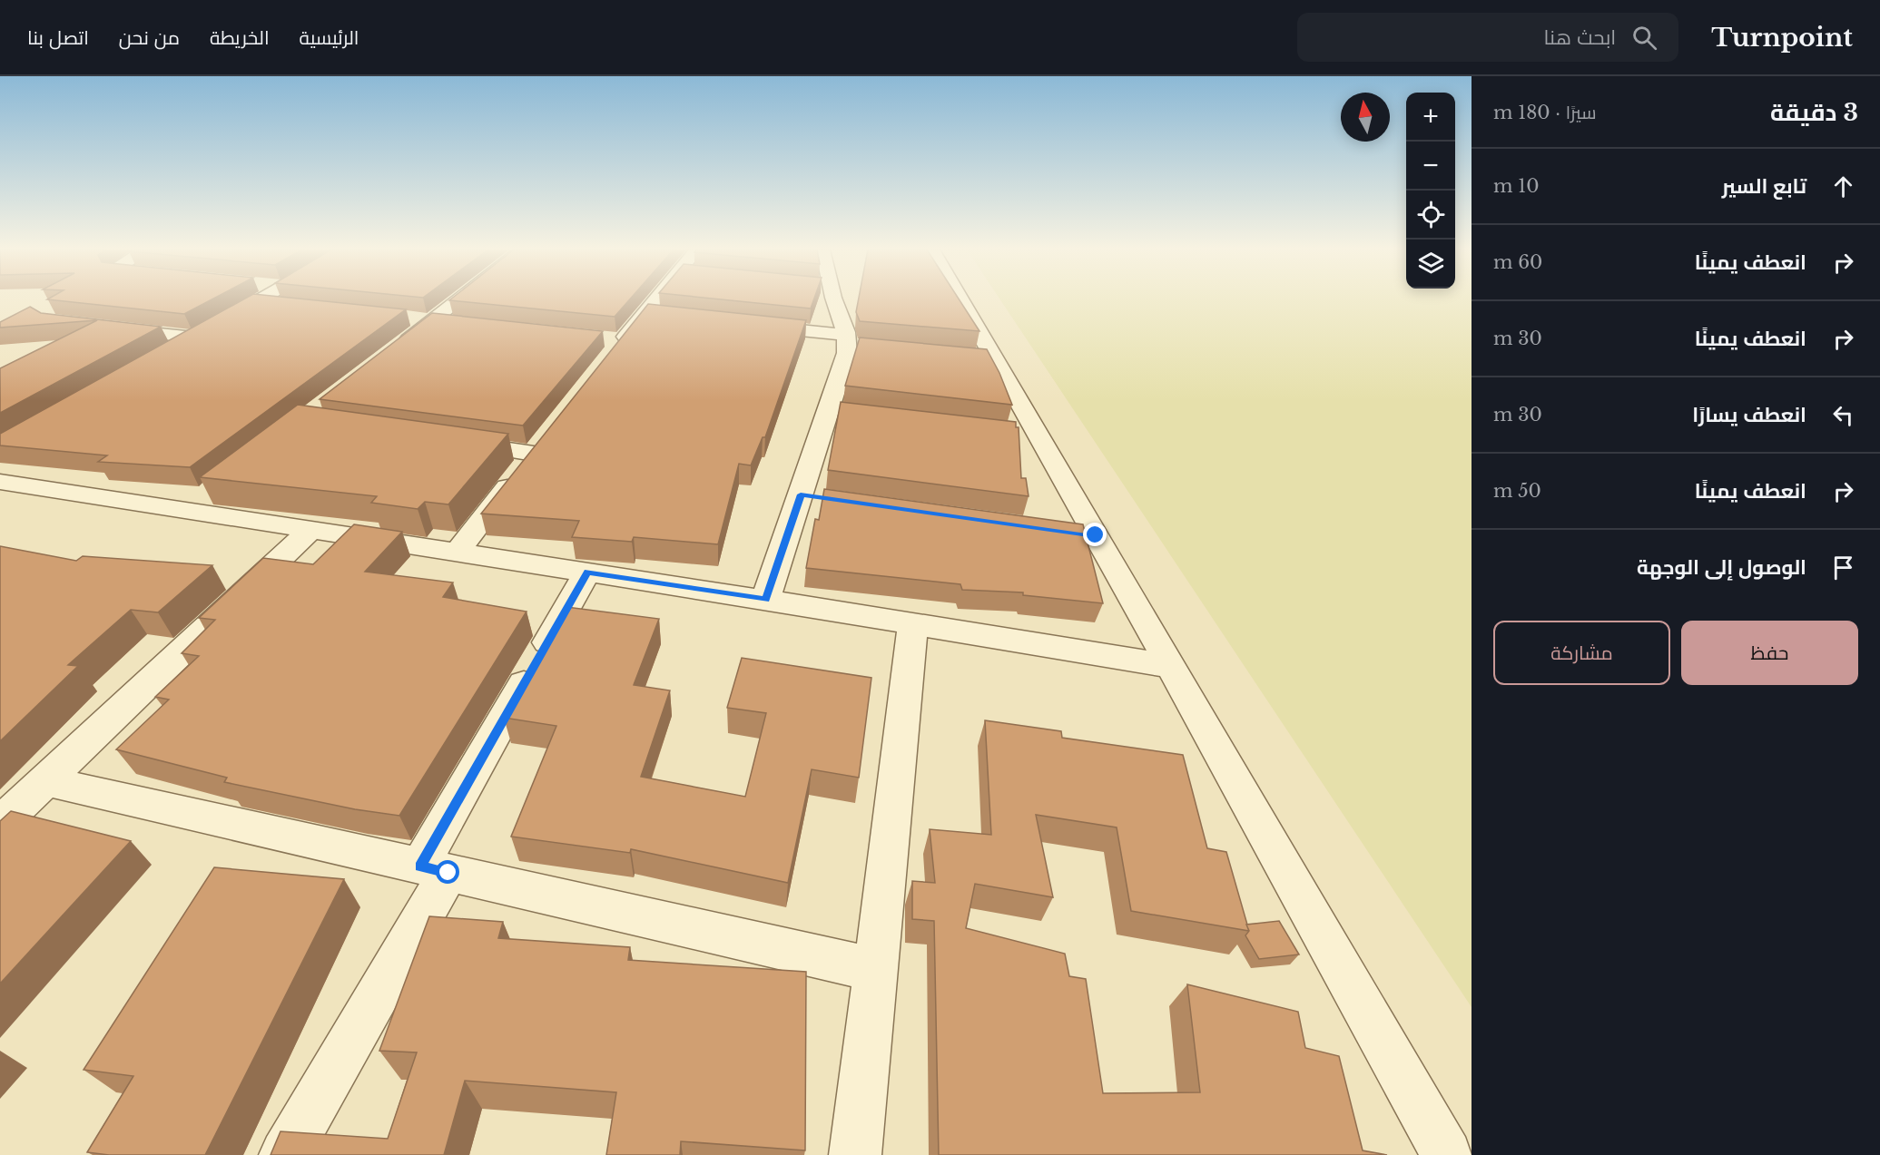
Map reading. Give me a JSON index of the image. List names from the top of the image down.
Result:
{
  "north": "top",
  "page": {
    "header": "Turnpoint",
    "search": "ابحث هنا",
    "nav": [
      "الرئيسية",
      "الخريطة",
      "من نحن",
      "اتصل بنا"
    ],
    "heading": ["3 دقيقة", "سيرًا · 180 m"],
    "map_buttons": ["+", "−"],
    "list": [
      ["تابع السير", "10 m"],
      ["انعطف يمينًا", "60 m"],
      ["انعطف يمينًا", "30 m"],
      ["انعطف يسارًا", "30 m"],
      ["انعطف يمينًا", "50 m"],
      "الوصول إلى الوجهة"
    ],
    "buttons": ["حفظ", "مشاركة"]
  }
}
